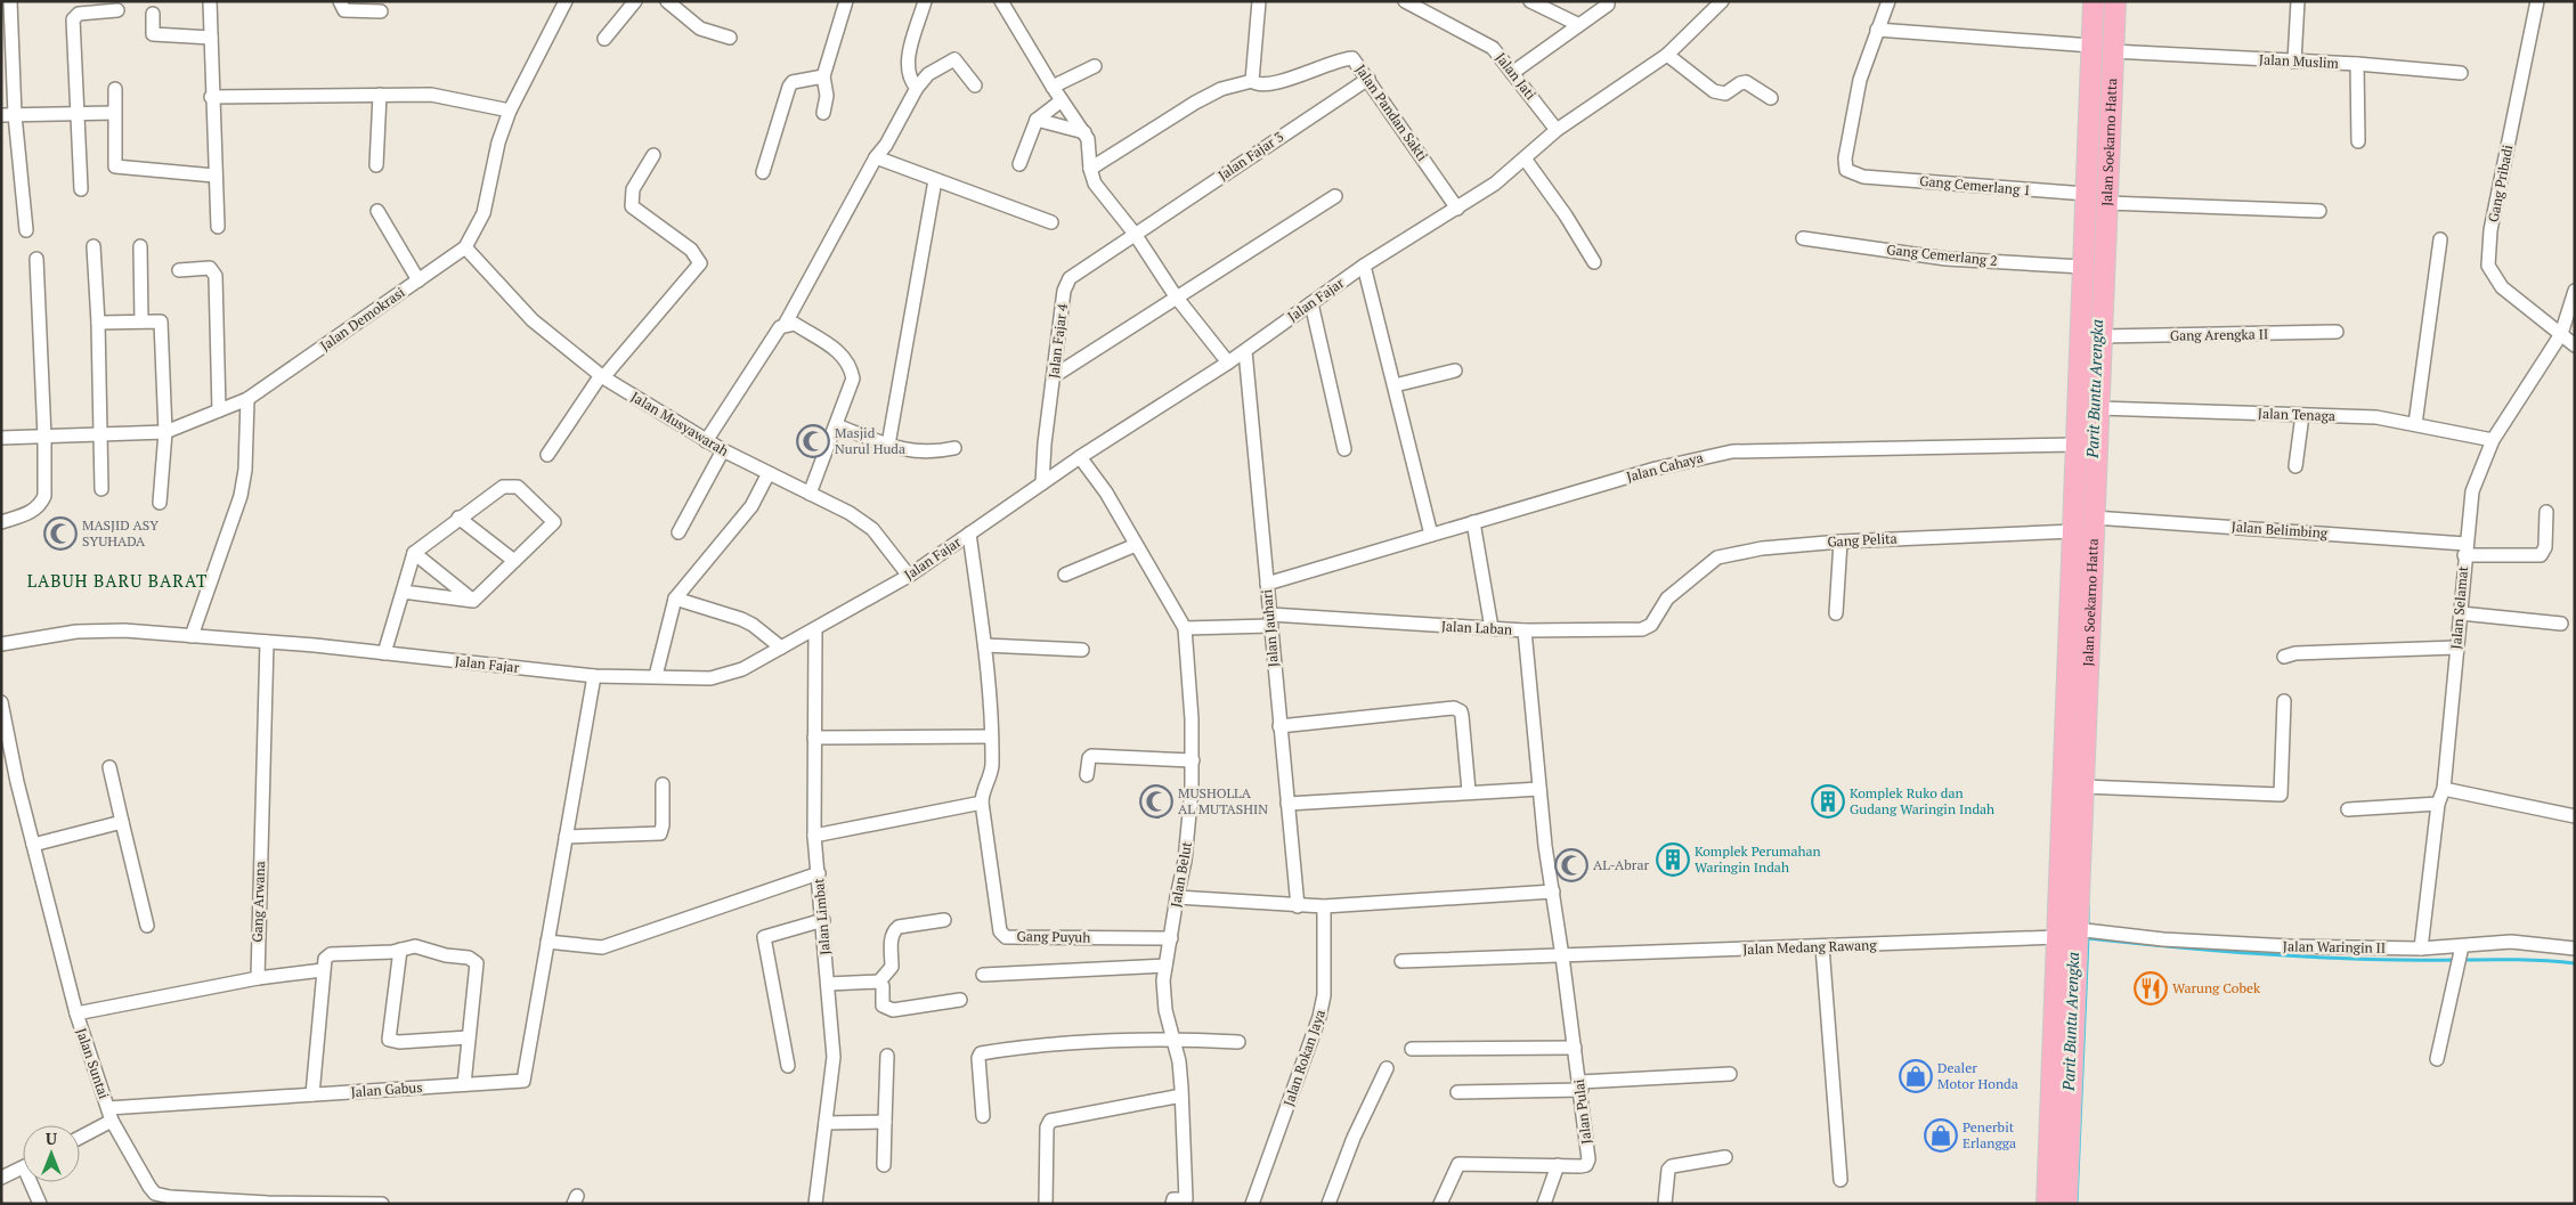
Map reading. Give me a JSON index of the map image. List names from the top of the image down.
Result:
{
  "streets": {
    "main road": ["Jalan Soekarno Hatta"],
    "street": [
      "Jalan Muslim",
      "Jalan Jati",
      "Jalan Pandan Sakti",
      "Jalan Fajar 3",
      "Gang Pribadi",
      "Gang Cemerlang 1",
      "Gang Cemerlang 2",
      "Jalan Fajar",
      "Jalan Demokrasi",
      "Gang Arengka II",
      "Jalan Fajar 4",
      "Jalan Tenaga",
      "Jalan Musyawarah",
      "Jalan Cahaya",
      "Jalan Belimbing",
      "Gang Pelita",
      "Jalan Selamat",
      "Jalan Jauhari",
      "Jalan Laban",
      "Jalan Belut",
      "Gang Arwana",
      "Jalan Limbat",
      "Gang Puyuh",
      "Jalan Medang Rawang",
      "Jalan Waringin II",
      "Jalan Rokan Jaya",
      "Jalan Suntai",
      "Jalan Gabus",
      "Jalan Pulai"
    ]
  },
  "crossings": [
    ["Jalan Muslim", "Jalan Soekarno Hatta"],
    ["Jalan Jati", "Jalan Fajar"],
    ["Jalan Pandan Sakti", "Jalan Fajar 3"],
    ["Jalan Pandan Sakti", "Jalan Fajar"],
    ["Jalan Soekarno Hatta", "Gang Cemerlang 1"],
    ["Jalan Soekarno Hatta", "Gang Cemerlang 2"],
    ["Jalan Soekarno Hatta", "Gang Arengka II"],
    ["Jalan Soekarno Hatta", "Jalan Tenaga"],
    ["Jalan Soekarno Hatta", "Jalan Cahaya"],
    ["Jalan Soekarno Hatta", "Jalan Belimbing"],
    ["Jalan Soekarno Hatta", "Gang Pelita"],
    ["Jalan Soekarno Hatta", "Jalan Medang Rawang"],
    ["Jalan Soekarno Hatta", "Jalan Waringin II"],
    ["Jalan Fajar 3", "Jalan Fajar 4"],
    ["Gang Pribadi", "Jalan Selamat"],
    ["Jalan Fajar", "Jalan Fajar 4"],
    ["Jalan Fajar", "Jalan Musyawarah"],
    ["Jalan Fajar", "Jalan Jauhari"],
    ["Jalan Fajar", "Jalan Belut"],
    ["Jalan Fajar", "Gang Arwana"],
    ["Jalan Fajar", "Jalan Limbat"],
    ["Jalan Fajar", "Jalan Gabus"],
    ["Jalan Demokrasi", "Jalan Musyawarah"],
    ["Jalan Tenaga", "Jalan Selamat"],
    ["Jalan Cahaya", "Jalan Jauhari"],
    ["Jalan Belimbing", "Jalan Selamat"],
    ["Gang Pelita", "Jalan Laban"],
    ["Jalan Selamat", "Jalan Waringin II"],
    ["Jalan Jauhari", "Jalan Laban"],
    ["Jalan Laban", "Jalan Belut"],
    ["Jalan Laban", "Jalan Pulai"],
    ["Jalan Belut", "Gang Puyuh"],
    ["Jalan Medang Rawang", "Jalan Waringin II"],
    ["Jalan Medang Rawang", "Jalan Pulai"],
    ["Jalan Suntai", "Jalan Gabus"]
  ],
  "districts": ["LABUH BARU BARAT"],
  "water": ["Parit Buntu Arengka"],
  "places": {
    "mosque": [
      "Masjid Nurul Huda",
      "MASJID ASY SYUHADA",
      "MUSHOLLA AL MUTASHIN",
      "AL-Abrar"
    ],
    "building": ["Komplek Ruko dan Gudang Waringin Indah", "Komplek Perumahan Waringin Indah"],
    "restaurant": ["Warung Cobek"],
    "shop": ["Dealer Motor Honda", "Penerbit Erlangga"]
  },
  "north": "top"
}
